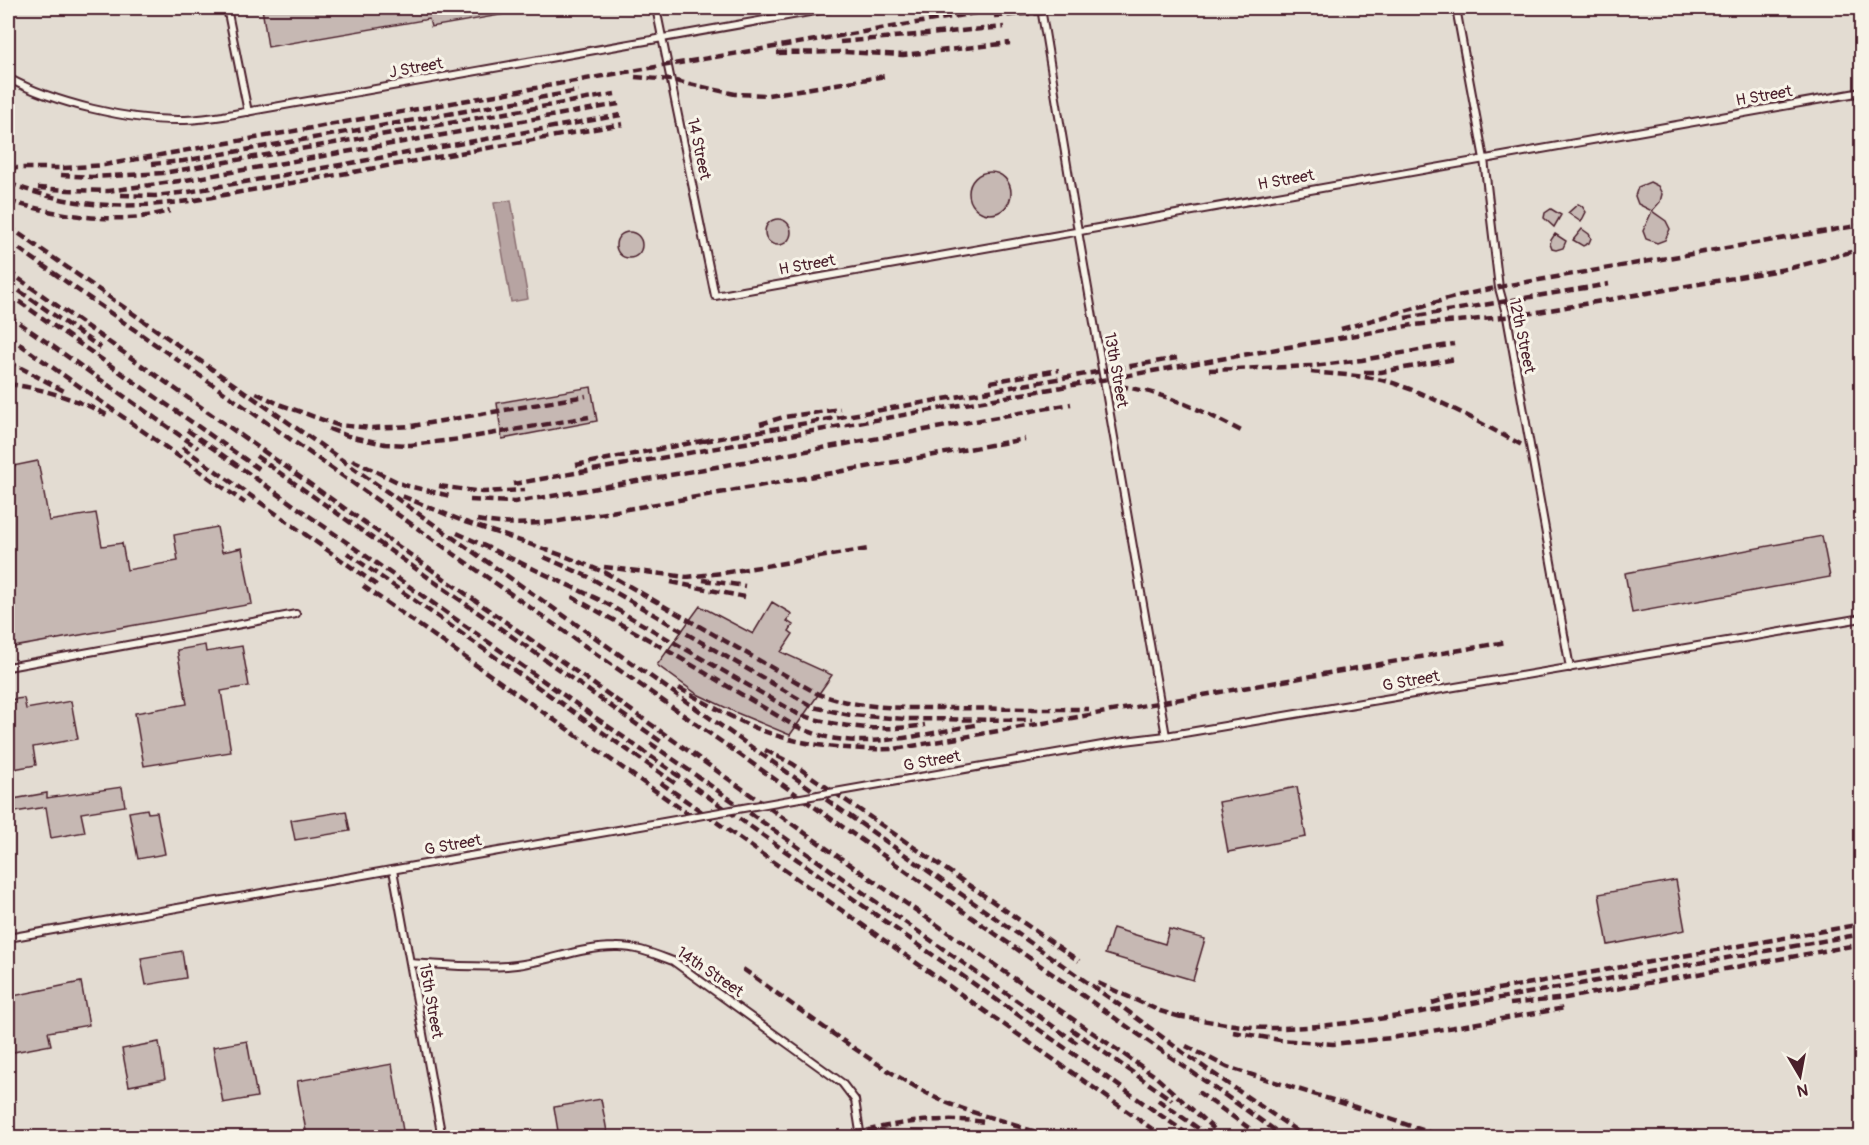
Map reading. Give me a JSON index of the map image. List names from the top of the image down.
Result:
{
  "streets": {
    "lane": [
      "J Street",
      "H Street",
      "14 Street",
      "12th Street",
      "13th Street",
      "G Street",
      "14th Street",
      "15th Street"
    ]
  },
  "crossings": [
    ["J Street", "14 Street"],
    ["H Street", "14 Street"],
    ["H Street", "12th Street"],
    ["H Street", "13th Street"],
    ["12th Street", "G Street"],
    ["13th Street", "G Street"],
    ["G Street", "15th Street"],
    ["14th Street", "15th Street"]
  ],
  "north": "bottom"
}
